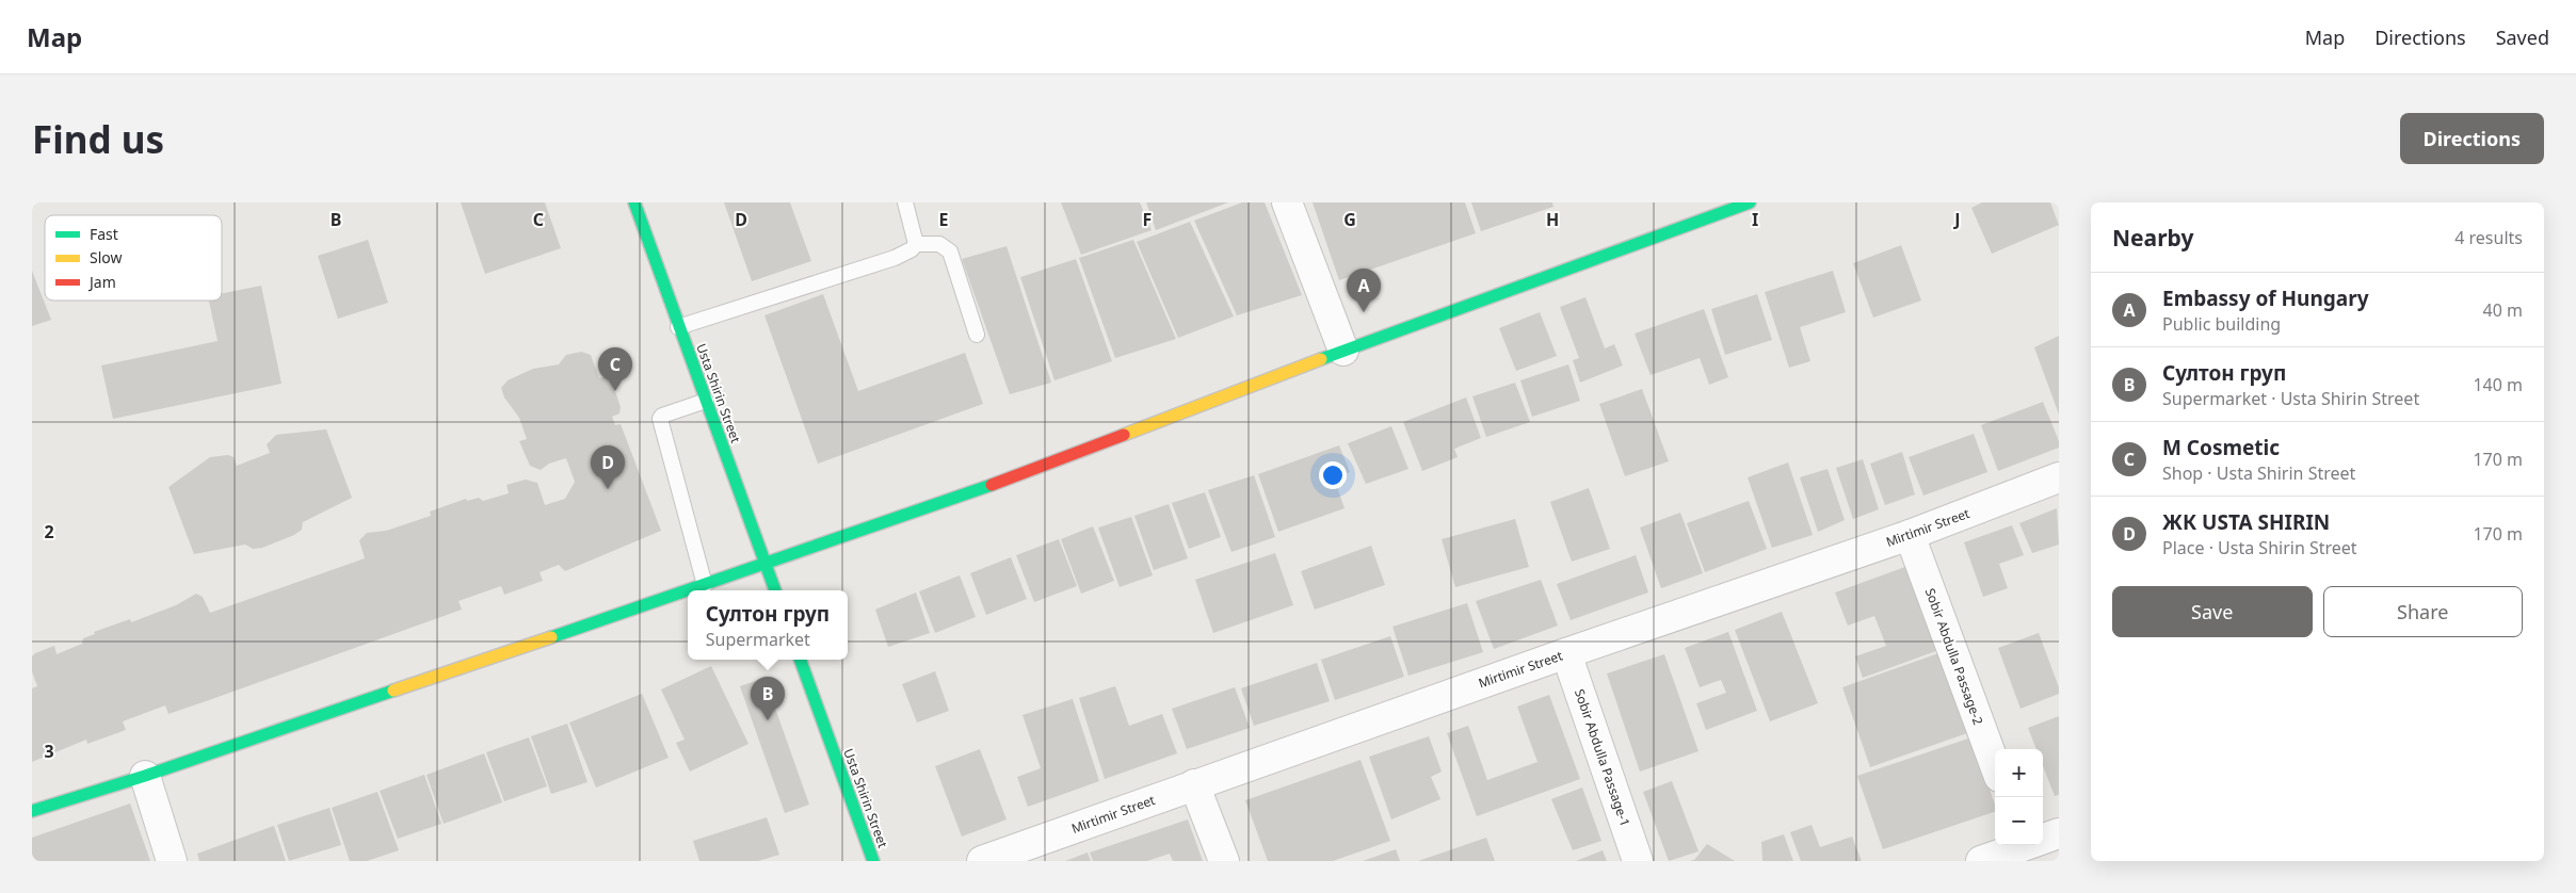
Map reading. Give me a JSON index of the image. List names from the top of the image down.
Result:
{
  "streets": {
    "street": [
      "Usta Shirin Street",
      "Mirtimir Street",
      "Sobir Abdulla Passage-2",
      "Sobir Abdulla Passage-1"
    ]
  },
  "crossings": [
    ["Mirtimir Street", "Sobir Abdulla Passage-2"],
    ["Mirtimir Street", "Sobir Abdulla Passage-1"]
  ],
  "legend": ["Fast", "Slow", "Jam"],
  "page": {
    "header": "Map",
    "nav": ["Map", "Directions", "Saved"],
    "buttons": [
      "Directions",
      ["Save", "Share"]
    ],
    "title": "Find us",
    "heading": ["Nearby", "4 results"],
    "pins": [
      "A",
      "C",
      "D",
      "B"
    ],
    "list": [
      {
        "mark": "A",
        "name": "Embassy of Hungary",
        "note": "Public building",
        "value": "40 m"
      },
      {
        "mark": "B",
        "name": "Султон груп",
        "note": "Supermarket · Usta Shirin Street",
        "value": "140 m"
      },
      {
        "mark": "C",
        "name": "M Cosmetic",
        "note": "Shop · Usta Shirin Street",
        "value": "170 m"
      },
      {
        "mark": "D",
        "name": "ЖК USTA SHIRIN",
        "note": "Place · Usta Shirin Street",
        "value": "170 m"
      }
    ],
    "popup": ["Султон груп", "Supermarket"],
    "map_buttons": ["+", "−"]
  },
  "grid": {
    "columns": [
      "B",
      "C",
      "D",
      "E",
      "F",
      "G",
      "H",
      "I",
      "J"
    ],
    "rows": ["2", "3"]
  }
}
